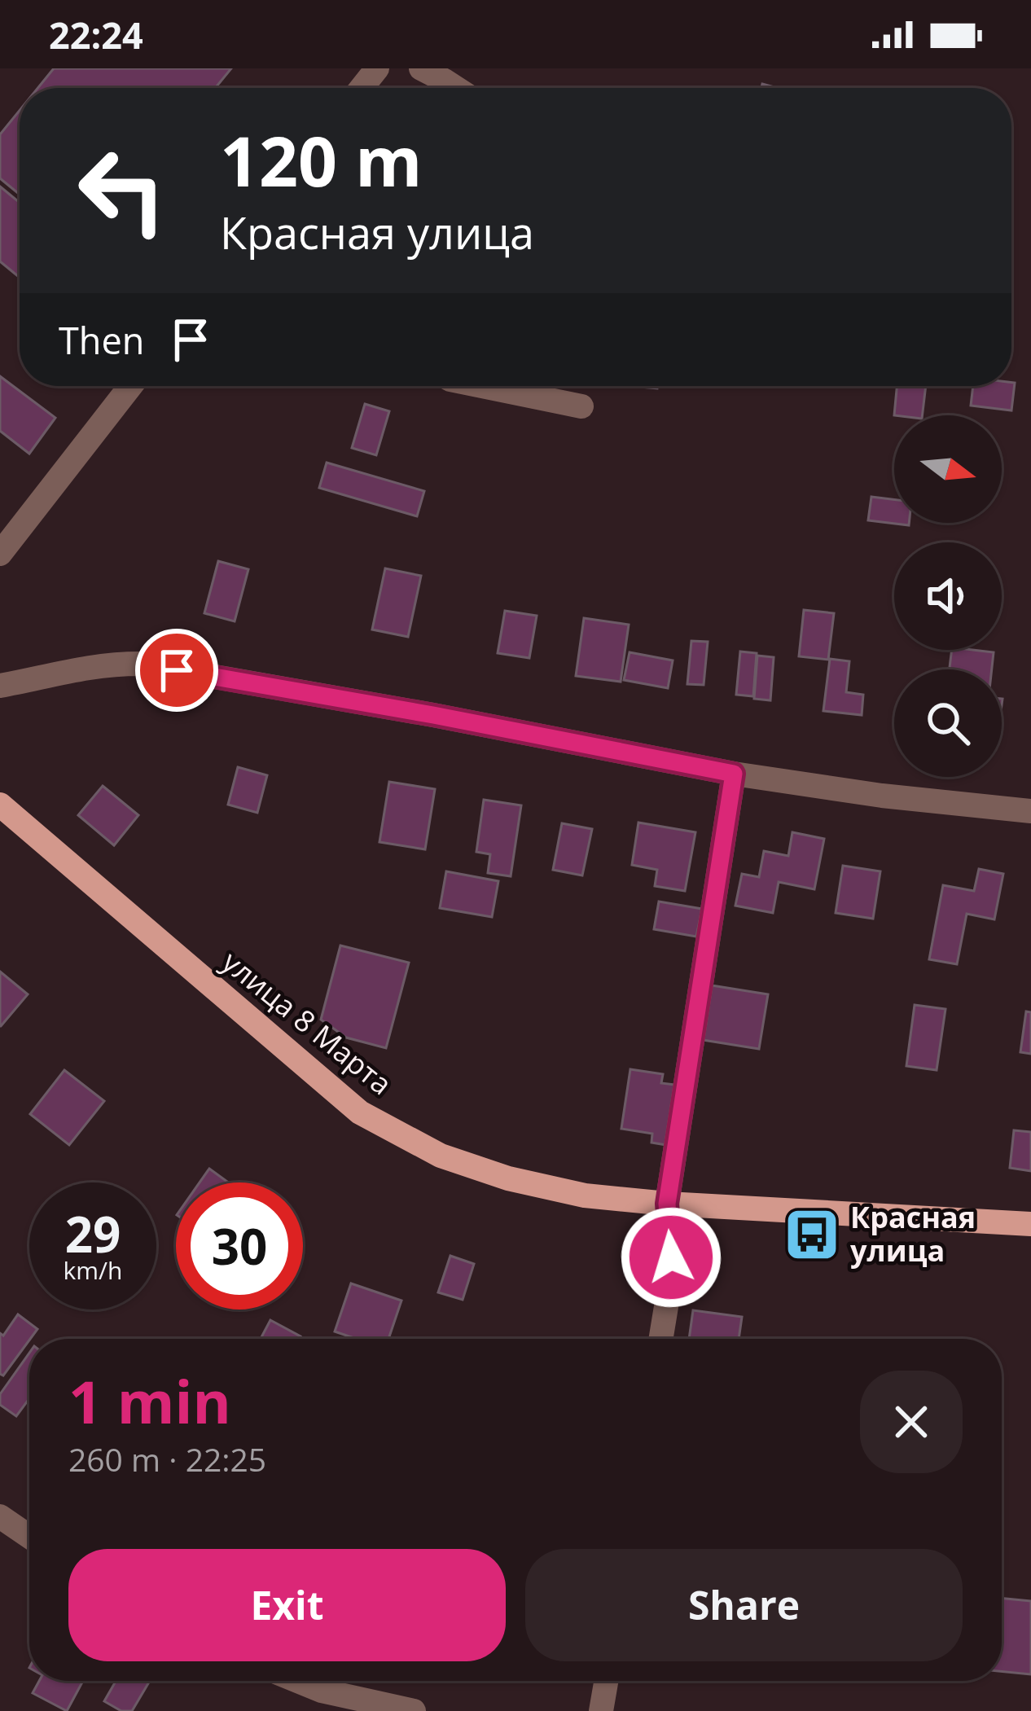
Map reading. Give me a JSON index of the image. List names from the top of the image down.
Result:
{
  "streets": {
    "main road": ["улица 8 Марта"]
  },
  "places": {
    "bus stop": ["Красная улица"]
  },
  "north": "right",
  "page": {
    "status": "22:24",
    "turn": ["120 m", "Красная улица"],
    "then": "Then",
    "speed": "29 km/h",
    "limit": "30",
    "heading": ["1 min", "260 m · 22:25"],
    "buttons": ["Exit", "Share"]
  }
}
